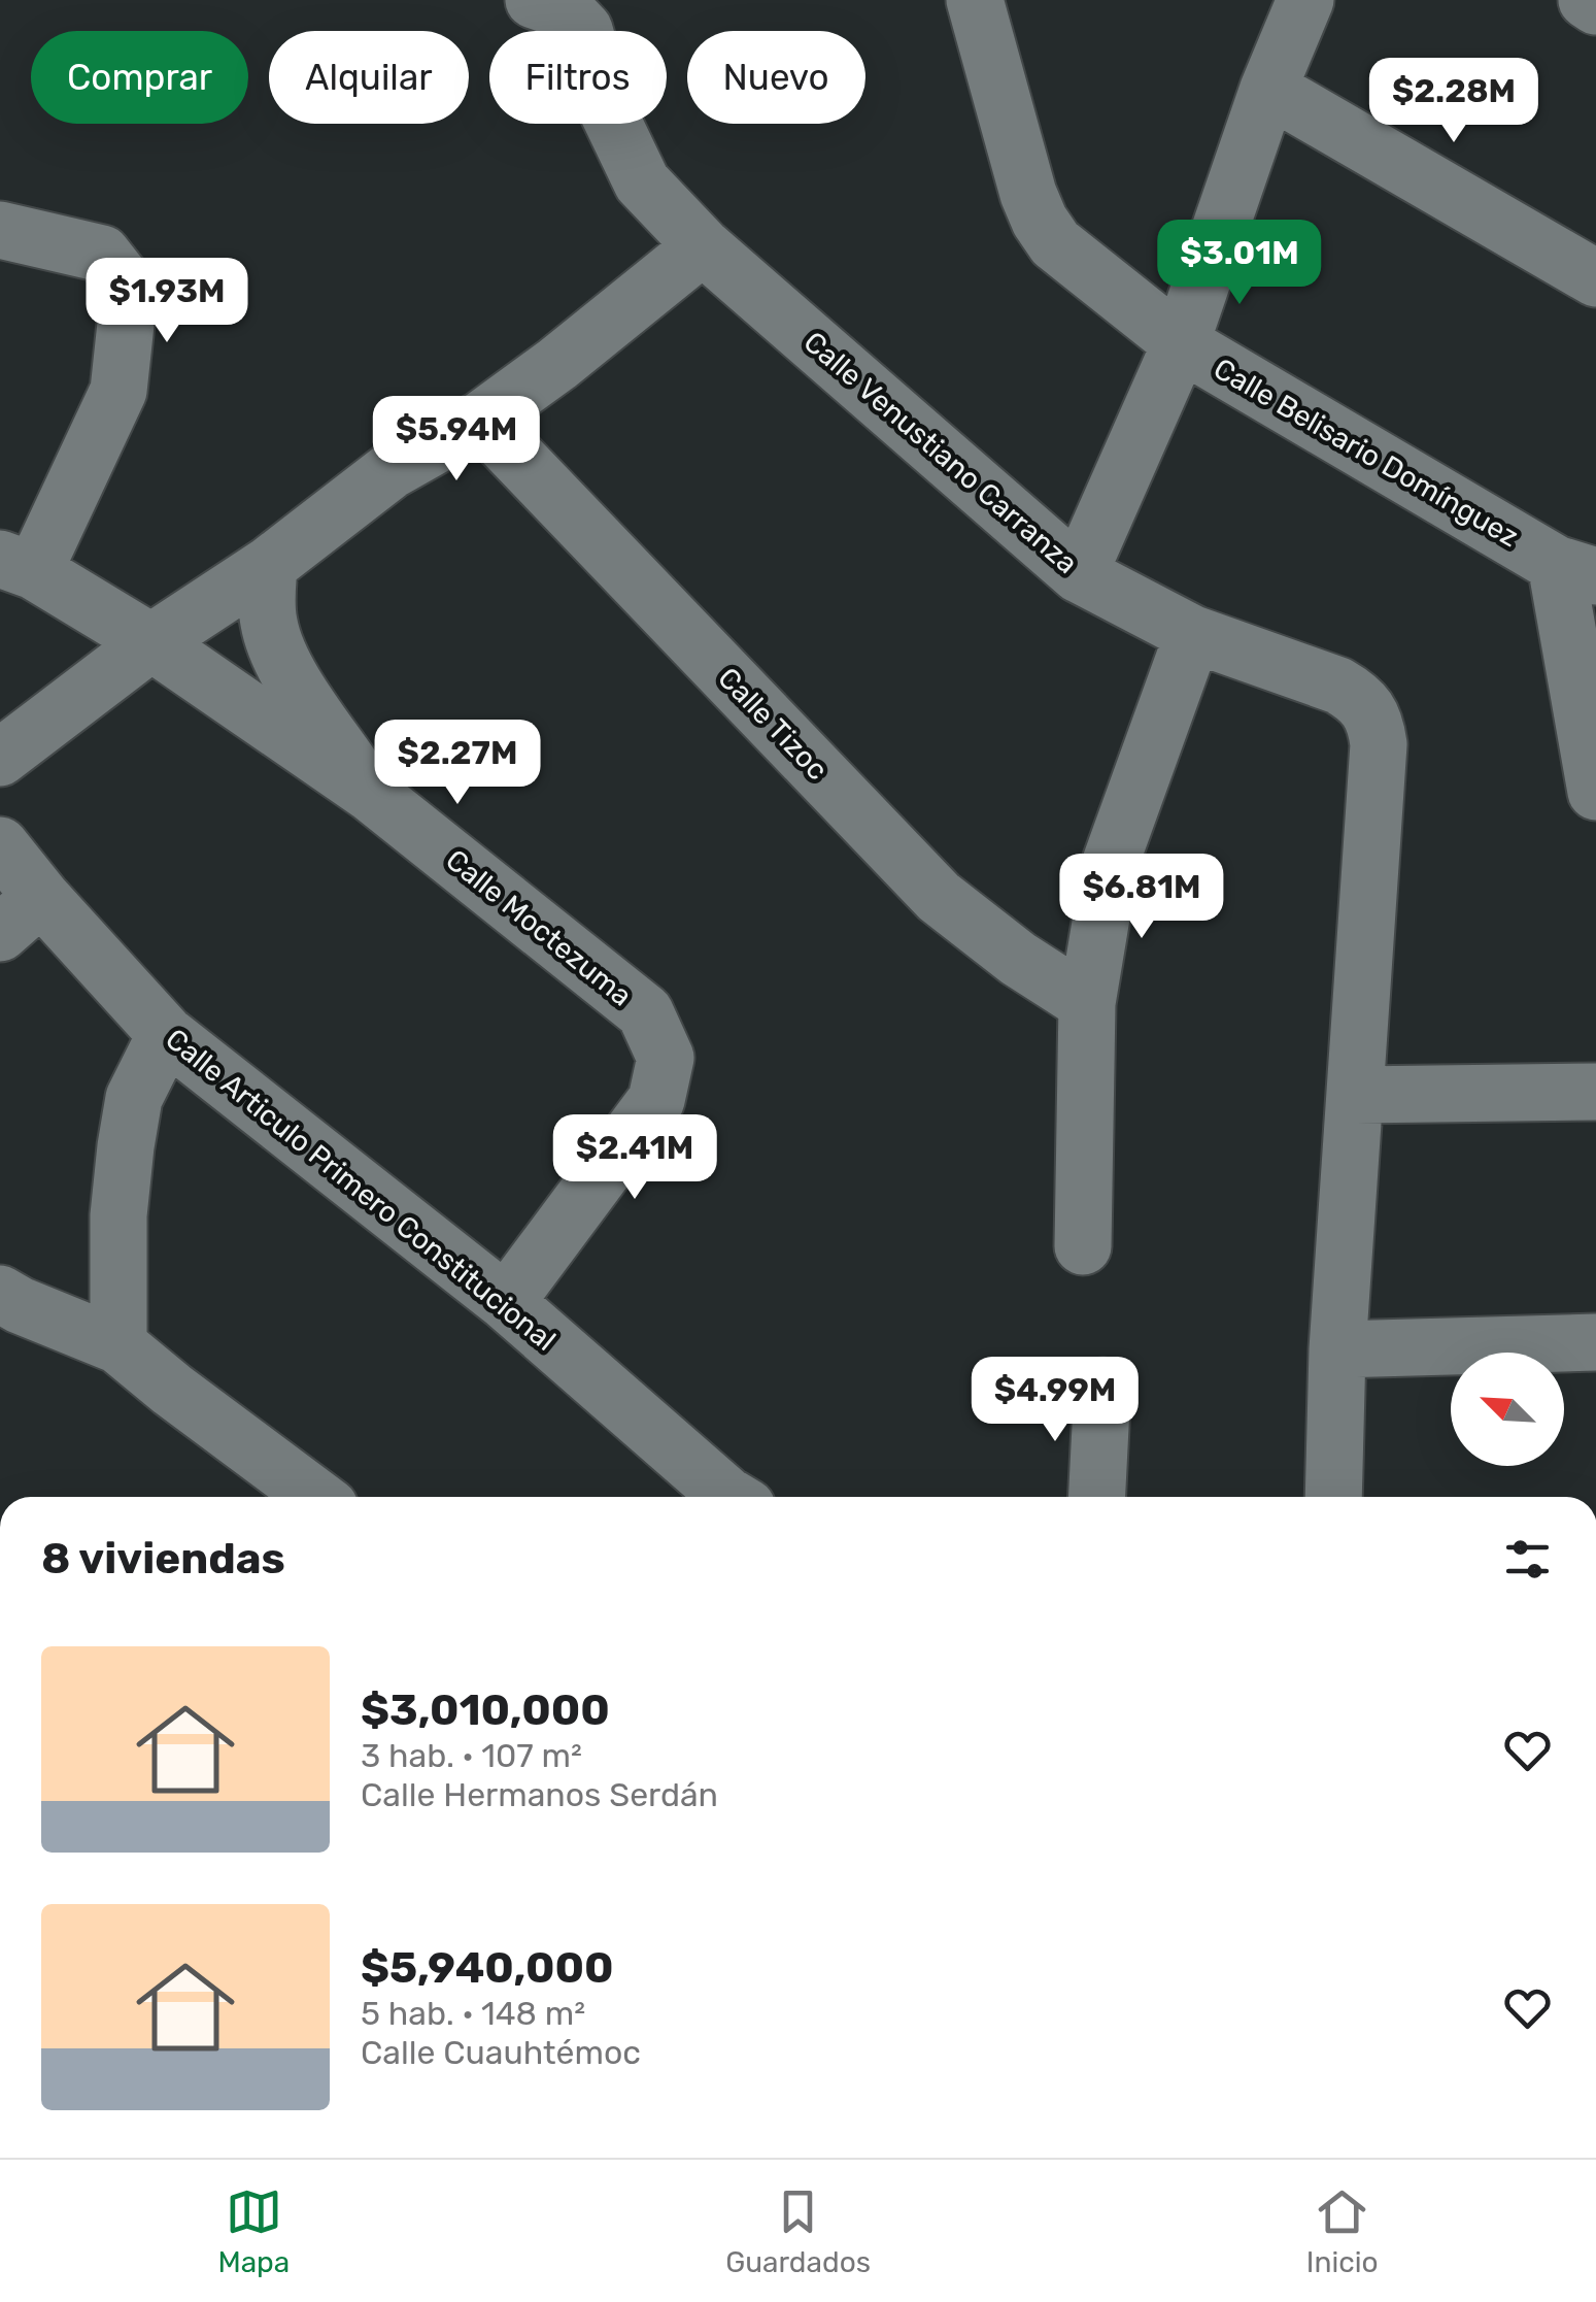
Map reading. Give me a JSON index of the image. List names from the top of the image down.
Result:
{
  "streets": {
    "street": [
      "Calle Venustiano Carranza",
      "Calle Belisario Domínguez",
      "Calle Tizoc",
      "Calle Moctezuma",
      "Calle Articulo Primero Constitucional"
    ]
  },
  "crossings": [
    ["Calle Moctezuma", "Calle Articulo Primero Constitucional"]
  ],
  "north": "top left",
  "page": {
    "chip": [
      "Comprar",
      "Alquilar",
      "Filtros",
      "Nuevo"
    ],
    "price": [
      "$2.28M",
      "$3.01M",
      "$1.93M",
      "$5.94M",
      "$2.27M",
      "$6.81M",
      "$2.41M",
      "$4.99M"
    ],
    "heading": "8 viviendas",
    "list": [
      {
        "name": "$3,010,000",
        "note": "3 hab. · 107 m² · Calle Hermanos Serdán"
      },
      {
        "name": "$5,940,000",
        "note": "5 hab. · 148 m² · Calle Cuauhtémoc"
      }
    ],
    "tabs": ["Mapa", "Guardados", "Inicio"]
  }
}
